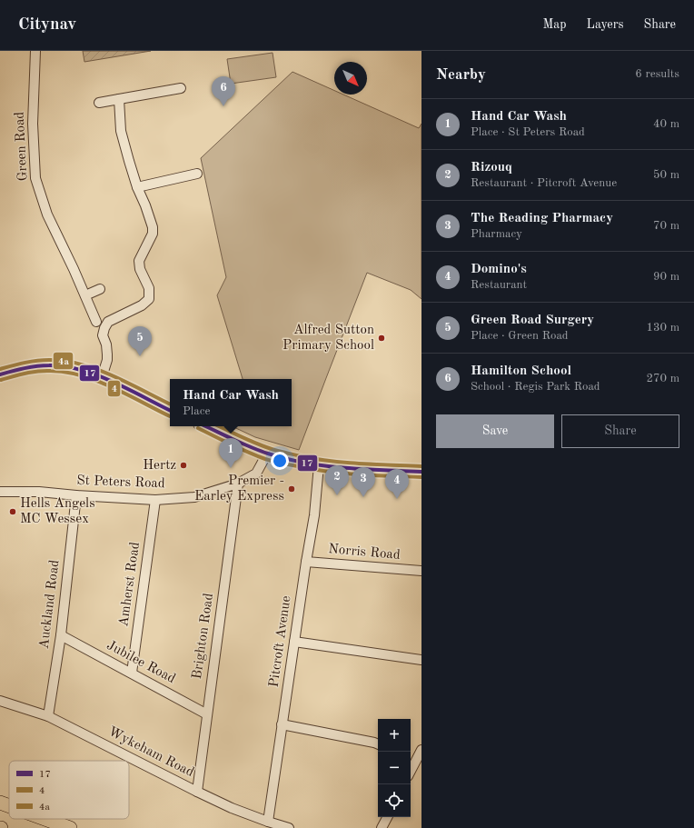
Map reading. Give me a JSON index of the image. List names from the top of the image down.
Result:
{
  "streets": {
    "street": [
      "Green Road",
      "St Peters Road",
      "Norris Road",
      "Amherst Road",
      "Auckland Road",
      "Brighton Road",
      "Pitcroft Avenue",
      "Jubilee Road",
      "Wykeham Road"
    ]
  },
  "crossings": [
    ["St Peters Road", "Amherst Road"],
    ["St Peters Road", "Auckland Road"],
    ["St Peters Road", "Brighton Road"],
    ["Norris Road", "Pitcroft Avenue"],
    ["Amherst Road", "Jubilee Road"],
    ["Auckland Road", "Jubilee Road"],
    ["Auckland Road", "Wykeham Road"],
    ["Brighton Road", "Jubilee Road"],
    ["Brighton Road", "Wykeham Road"],
    ["Pitcroft Avenue", "Wykeham Road"]
  ],
  "places": [
    "Alfred Sutton Primary School",
    "Hertz",
    "Premier - Earley Express",
    "Hells Angels MC Wessex"
  ],
  "lines": ["transit line 4a", "transit line 17", "transit line 4"],
  "legend": ["17", "4", "4a"],
  "north": "bottom right",
  "page": {
    "header": "Citynav",
    "nav": ["Map", "Layers", "Share"],
    "heading": ["Nearby", "6 results"],
    "pins": [
      "6",
      "5",
      "1",
      "2",
      "3",
      "4"
    ],
    "list": [
      {
        "mark": "1",
        "name": "Hand Car Wash",
        "note": "Place · St Peters Road",
        "value": "40 m"
      },
      {
        "mark": "2",
        "name": "Rizouq",
        "note": "Restaurant · Pitcroft Avenue",
        "value": "50 m"
      },
      {
        "mark": "3",
        "name": "The Reading Pharmacy",
        "note": "Pharmacy",
        "value": "70 m"
      },
      {
        "mark": "4",
        "name": "Domino's",
        "note": "Restaurant",
        "value": "90 m"
      },
      {
        "mark": "5",
        "name": "Green Road Surgery",
        "note": "Place · Green Road",
        "value": "130 m"
      },
      {
        "mark": "6",
        "name": "Hamilton School",
        "note": "School · Regis Park Road",
        "value": "270 m"
      }
    ],
    "popup": ["Hand Car Wash", "Place"],
    "buttons": ["Save", "Share"],
    "map_buttons": ["+", "−"]
  }
}
